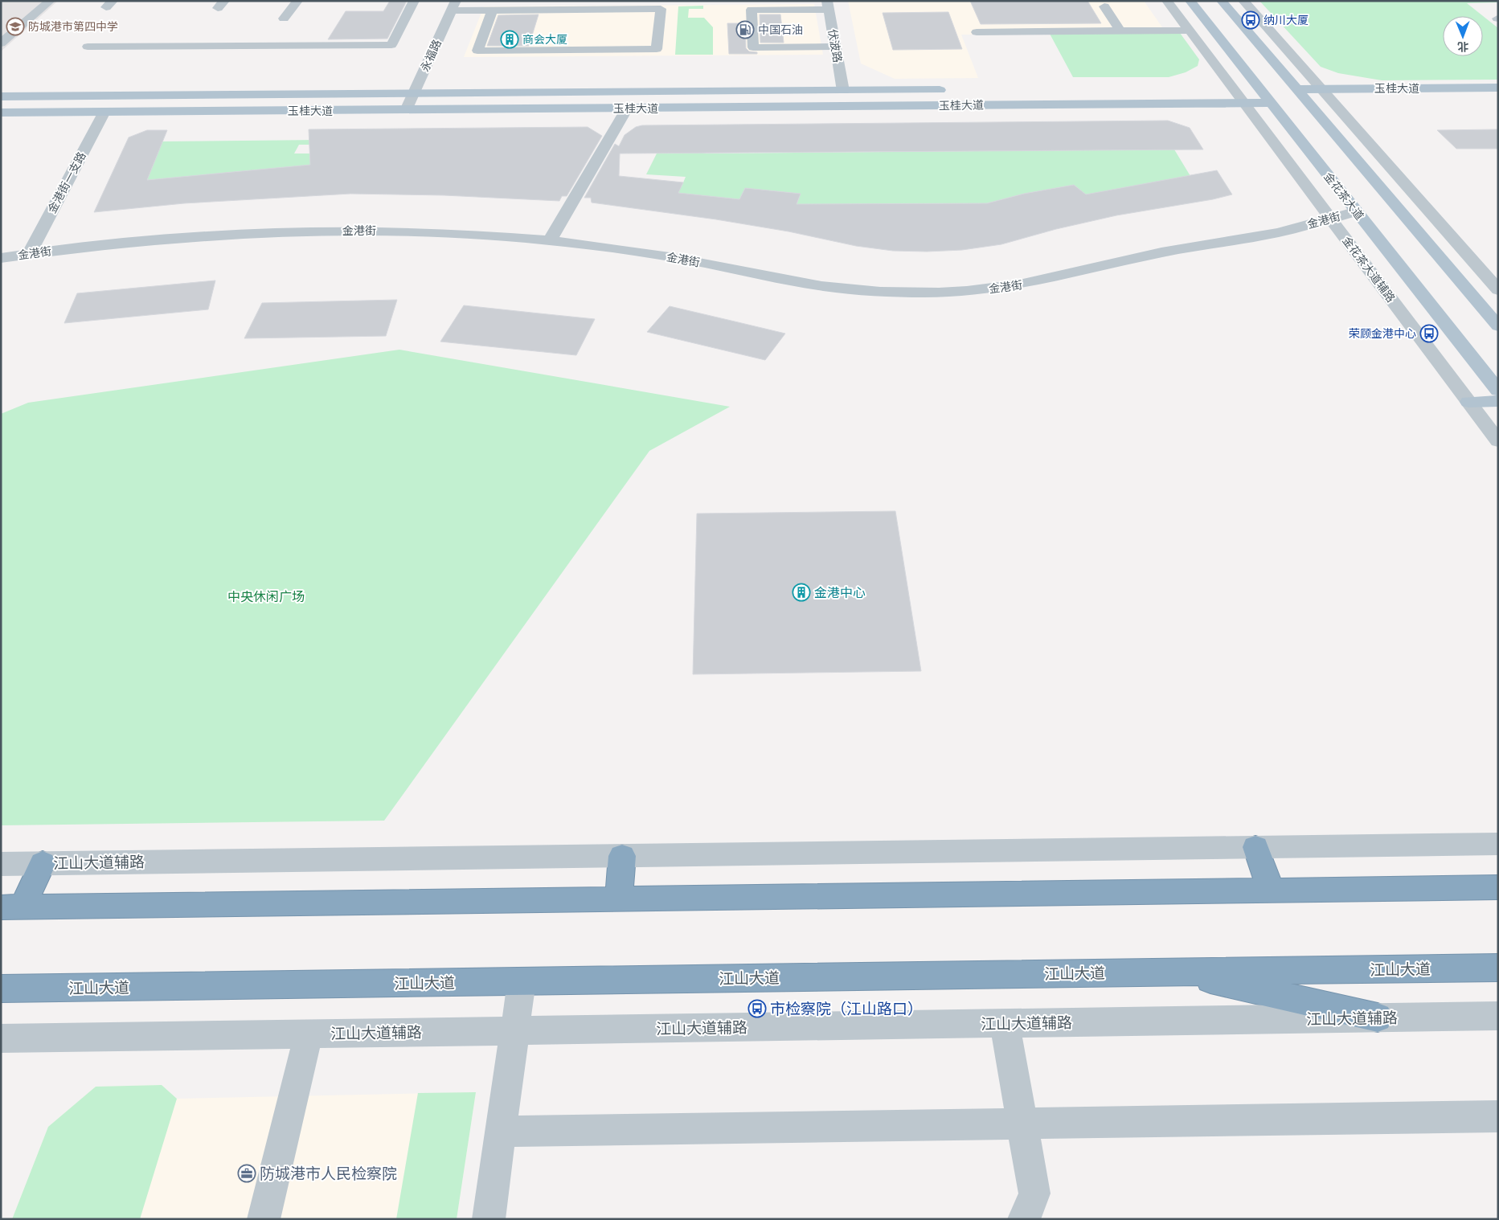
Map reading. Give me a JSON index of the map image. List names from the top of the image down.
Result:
{
  "streets": {
    "highway": ["江山大道"],
    "main road": ["玉桂大道", "金花茶大道"],
    "street": [
      "伏波路",
      "永福路",
      "金港街一支路",
      "金港街",
      "金花茶大道辅路",
      "江山大道辅路"
    ]
  },
  "crossings": [
    ["伏波路", "玉桂大道"],
    ["永福路", "玉桂大道"],
    ["玉桂大道", "金港街一支路"],
    ["玉桂大道", "金花茶大道"],
    ["玉桂大道", "金花茶大道辅路"],
    ["金港街一支路", "金港街"],
    ["金花茶大道", "金港街"],
    ["金港街", "金花茶大道辅路"]
  ],
  "parks": ["中央休闲广场"],
  "places": {
    "bus stop": ["纳川大厦", "荣顾金港中心", "市检察院（江山路口）"],
    "school or university": ["防城港市第四中学"],
    "fuel station": ["中国石油"],
    "building": ["商会大厦", "金港中心"],
    "office": ["防城港市人民检察院"]
  },
  "north": "bottom"
}
